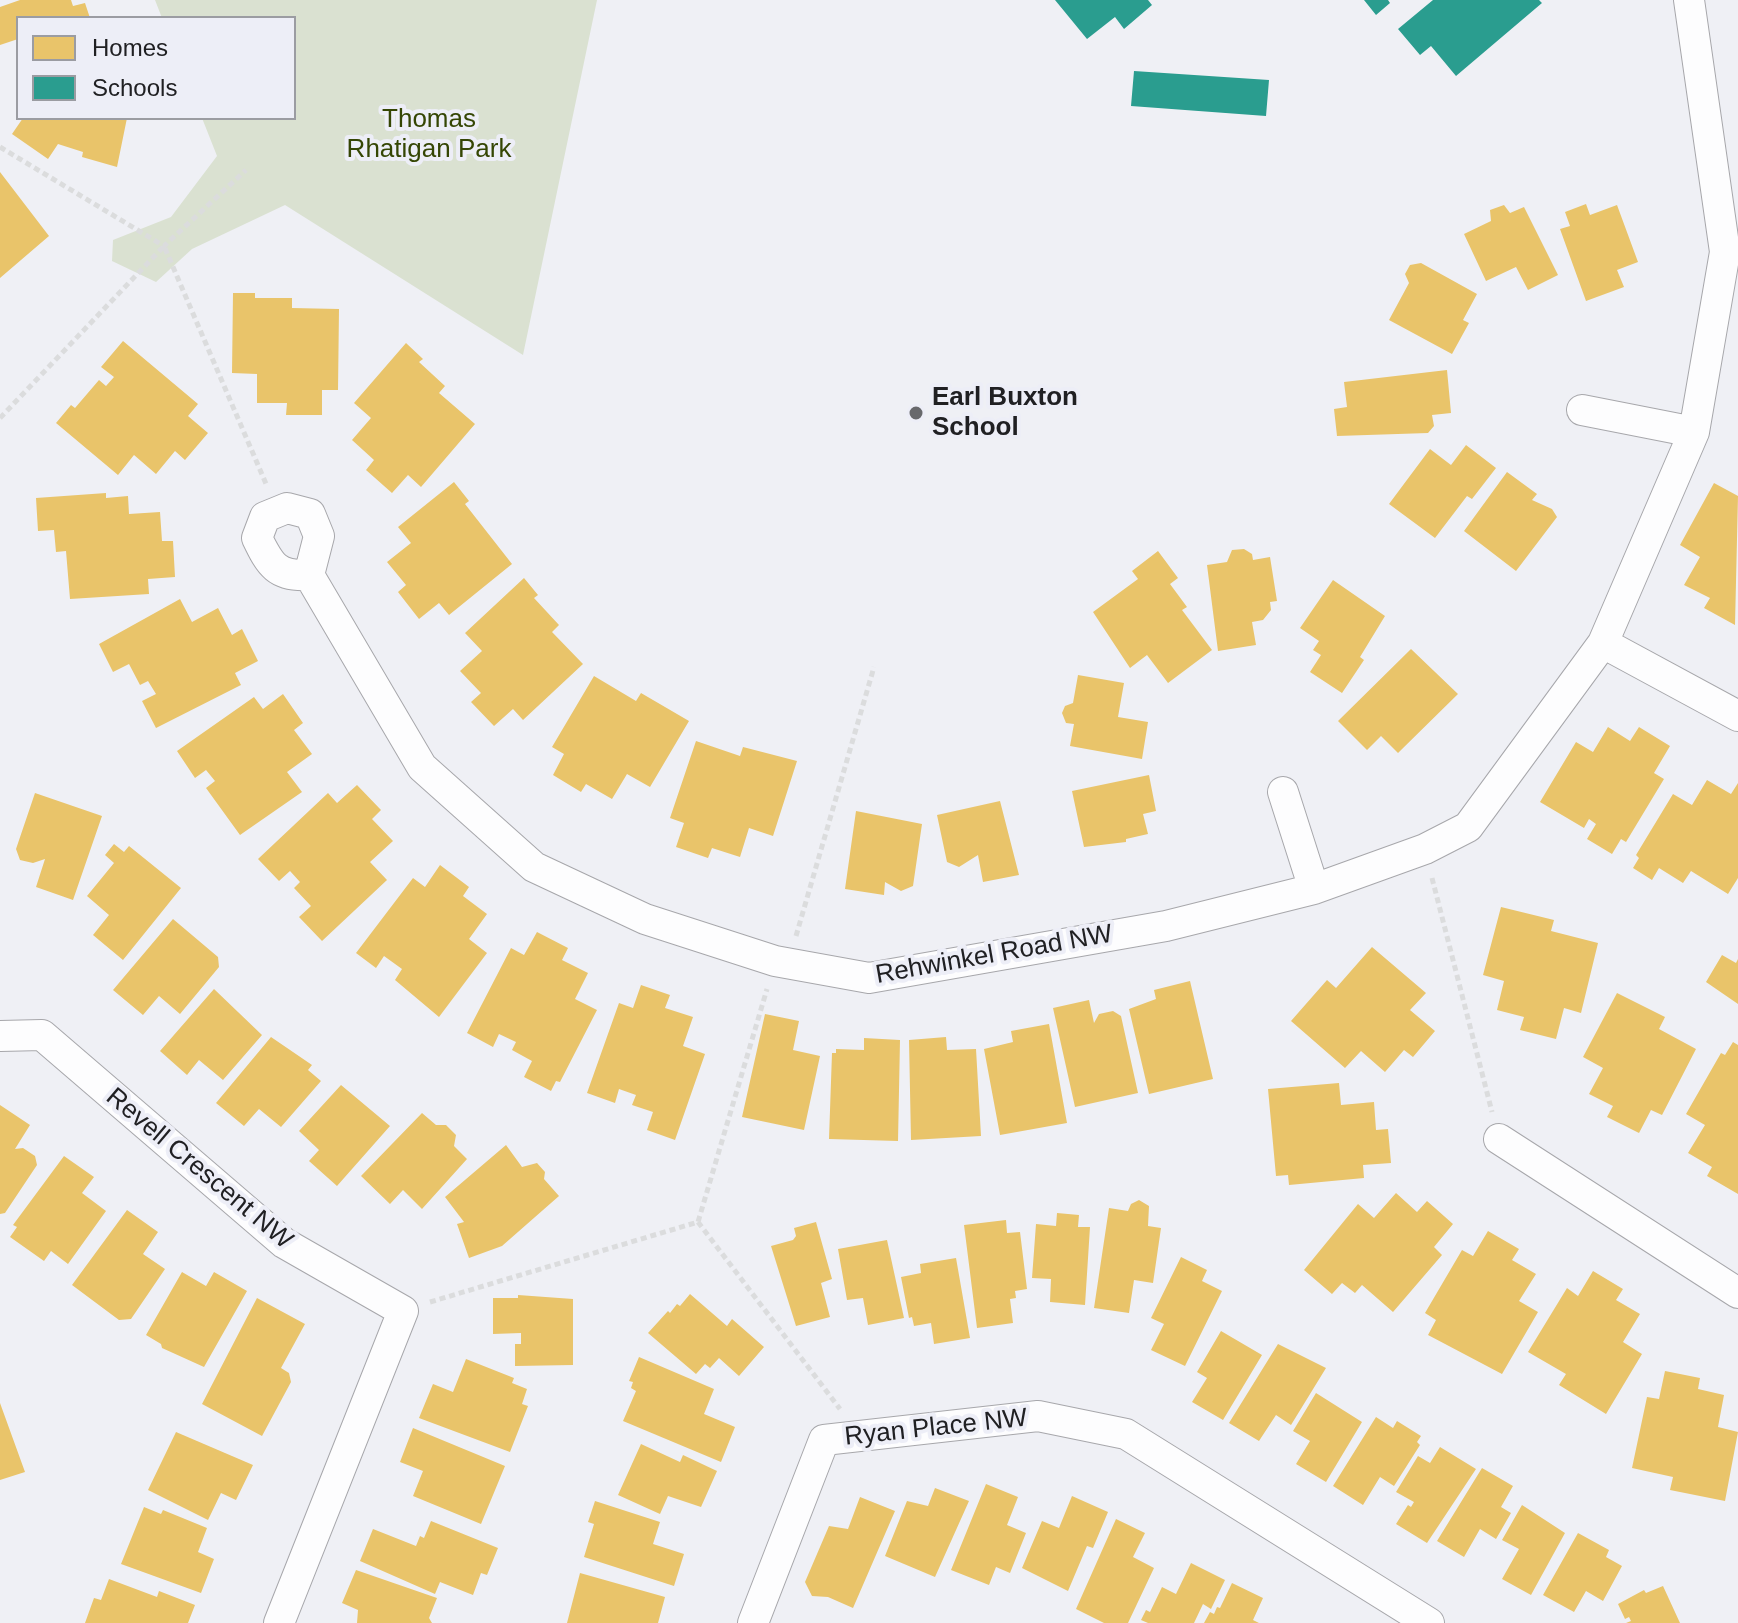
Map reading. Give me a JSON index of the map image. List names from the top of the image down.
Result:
{
  "streets": {
    "street": ["Rehwinkel Road NW", "Revell Crescent NW", "Ryan Place NW"]
  },
  "parks": ["Thomas Rhatigan Park"],
  "places": ["Earl Buxton School"],
  "legend": ["Homes", "Schools"]
}
